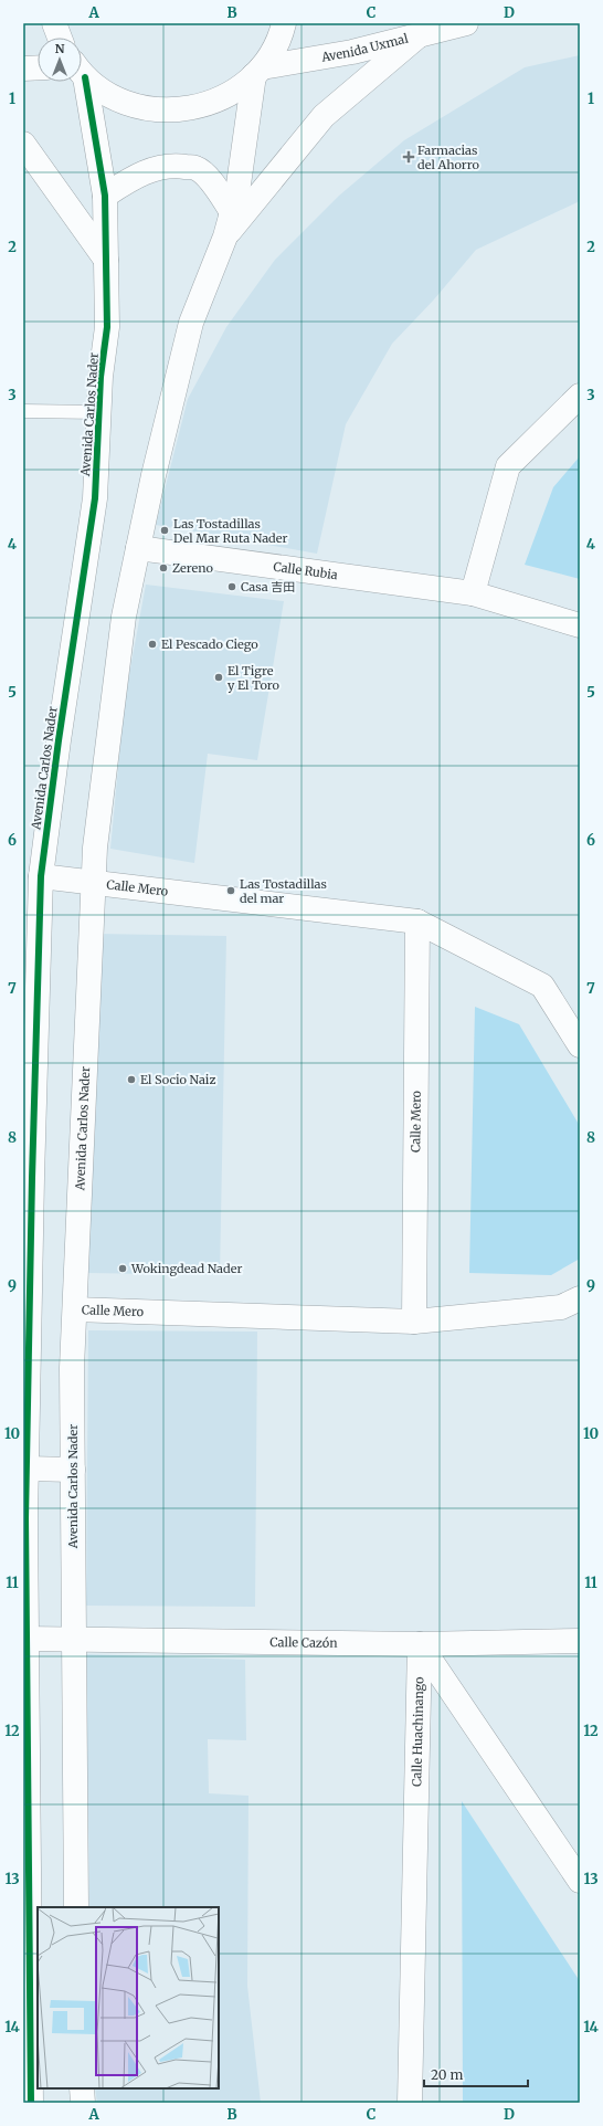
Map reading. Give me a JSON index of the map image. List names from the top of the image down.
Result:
{
  "streets": {
    "street": [
      "Avenida Uxmal",
      "Avenida Carlos Nader",
      "Calle Rubia",
      "Calle Mero",
      "Calle Cazón",
      "Calle Huachinango"
    ]
  },
  "crossings": [
    ["Avenida Uxmal", "Avenida Carlos Nader"],
    ["Avenida Carlos Nader", "Calle Rubia"],
    ["Avenida Carlos Nader", "Calle Mero"],
    ["Avenida Carlos Nader", "Calle Cazón"],
    ["Calle Cazón", "Calle Huachinango"]
  ],
  "places": {
    "health": ["Farmacias del Ahorro"],
    "other": [
      "Las Tostadillas Del Mar Ruta Nader",
      "Zereno",
      "Casa 吉田",
      "El Pescado Ciego",
      "El Tigre y El Toro",
      "Las Tostadillas del mar",
      "El Socio Naiz",
      "Wokingdead Nader"
    ]
  },
  "scale_bar": "20 m",
  "north": "top",
  "grid": {
    "columns": [
      "A",
      "B",
      "C",
      "D"
    ],
    "rows": [
      "1",
      "2",
      "3",
      "4",
      "5",
      "6",
      "7",
      "8",
      "9",
      "10",
      "11",
      "12",
      "13",
      "14"
    ]
  }
}
